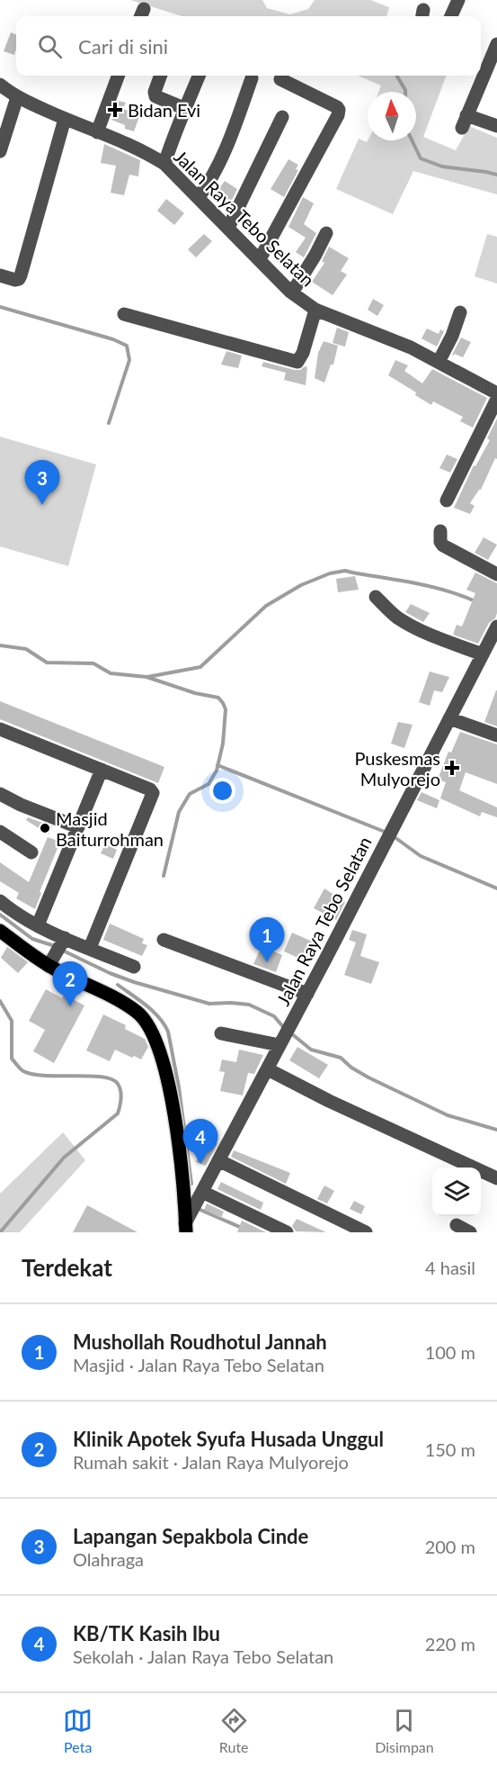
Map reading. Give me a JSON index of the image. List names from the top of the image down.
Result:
{
  "streets": {
    "street": ["Jalan Raya Tebo Selatan"]
  },
  "places": {
    "health": ["Bidan Evi", "Puskesmas Mulyorejo"],
    "other": ["Masjid Baiturrohman"]
  },
  "north": "top",
  "page": {
    "search": "Cari di sini",
    "pins": [
      "3",
      "1",
      "2",
      "4"
    ],
    "heading": ["Terdekat", "4 hasil"],
    "list": [
      {
        "mark": "1",
        "name": "Mushollah Roudhotul Jannah",
        "note": "Masjid · Jalan Raya Tebo Selatan",
        "value": "100 m"
      },
      {
        "mark": "2",
        "name": "Klinik Apotek Syufa Husada Unggul",
        "note": "Rumah sakit · Jalan Raya Mulyorejo",
        "value": "150 m"
      },
      {
        "mark": "3",
        "name": "Lapangan Sepakbola Cinde",
        "note": "Olahraga",
        "value": "200 m"
      },
      {
        "mark": "4",
        "name": "KB/TK Kasih Ibu",
        "note": "Sekolah · Jalan Raya Tebo Selatan",
        "value": "220 m"
      }
    ],
    "nav": ["Peta", "Rute", "Disimpan"]
  }
}
